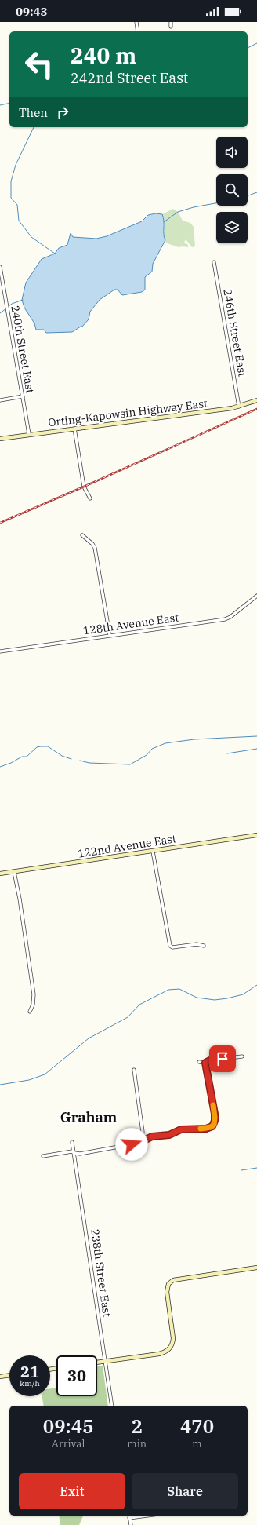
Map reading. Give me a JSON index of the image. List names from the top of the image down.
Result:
{
  "streets": {
    "street": [
      "246th Street East",
      "240th Street East",
      "Orting-Kapowsin Highway East",
      "128th Avenue East",
      "122nd Avenue East",
      "238th Street East"
    ]
  },
  "crossings": [
    ["246th Street East", "Orting-Kapowsin Highway East"],
    ["240th Street East", "Orting-Kapowsin Highway East"]
  ],
  "districts": ["Graham"],
  "page": {
    "status": "09:43",
    "turn": ["240 m", "242nd Street East"],
    "then": "Then",
    "speed": "21 km/h",
    "limit": "30",
    "eta": [
      "09:45",
      "Arrival",
      "2",
      "min",
      "470",
      "m"
    ],
    "buttons": ["Exit", "Share"]
  }
}
